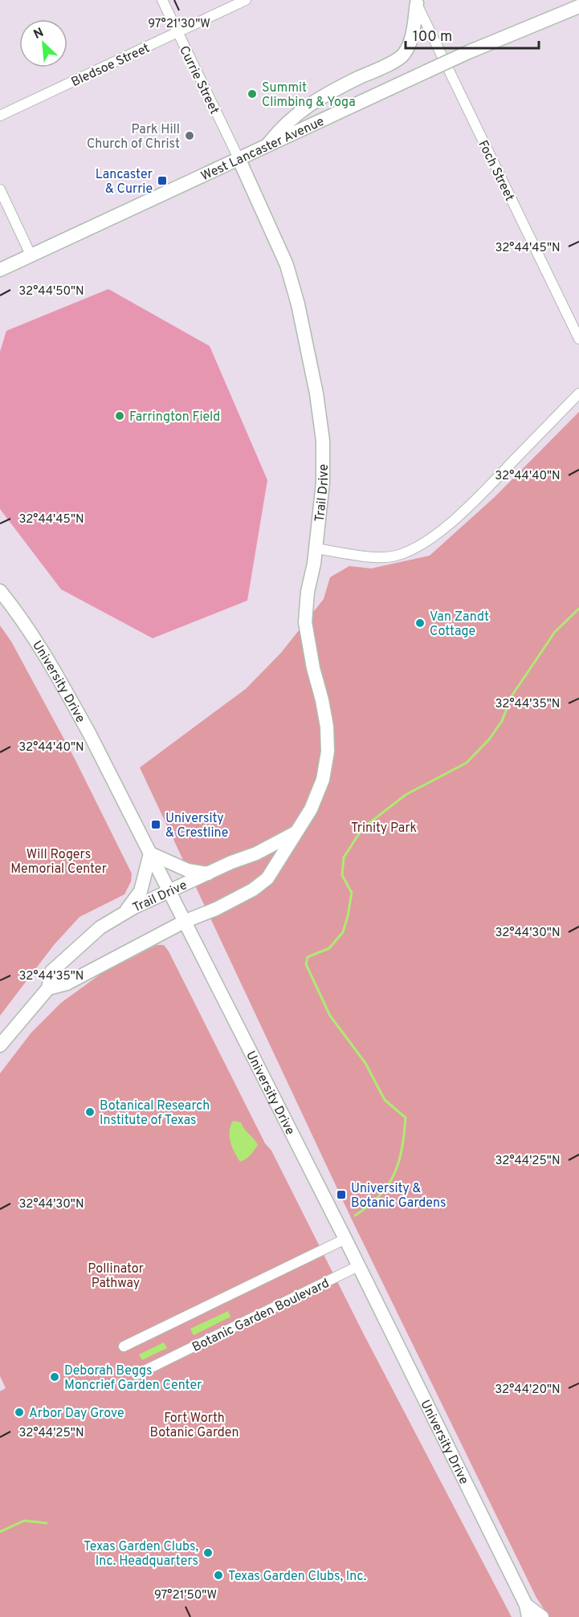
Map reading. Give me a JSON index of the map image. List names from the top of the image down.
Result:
{
  "streets": {
    "main road": ["West Lancaster Avenue", "Trail Drive", "University Drive"],
    "street": [
      "Bledsoe Street",
      "Currie Street",
      "Foch Street",
      "Botanic Garden Boulevard"
    ]
  },
  "crossings": [
    ["Bledsoe Street", "Currie Street"],
    ["Currie Street", "West Lancaster Avenue"],
    ["Currie Street", "Trail Drive"],
    ["West Lancaster Avenue", "Trail Drive"],
    ["Trail Drive", "University Drive"],
    ["University Drive", "Botanic Garden Boulevard"]
  ],
  "parks": [
    "Trinity Park",
    "Will Rogers Memorial Center",
    "Pollinator Pathway",
    "Fort Worth Botanic Garden"
  ],
  "places": {
    "other": [
      "Summit Climbing & Yoga",
      "Park Hill Church of Christ",
      "Farrington Field",
      "Van Zandt Cottage",
      "Botanical Research Institute of Texas",
      "Deborah Beggs Moncrief Garden Center",
      "Arbor Day Grove",
      "Texas Garden Clubs, Inc. Headquarters",
      "Texas Garden Clubs, Inc."
    ],
    "transit": ["Lancaster & Currie", "University & Crestline", "University & Botanic Gardens"]
  },
  "scale_bar": "100 m",
  "north": "top left",
  "coordinates": [
    "97°21'30\"W",
    "32°44'45\"N",
    "32°44'50\"N",
    "32°44'40\"N",
    "32°44'35\"N",
    "32°44'30\"N",
    "32°44'25\"N",
    "32°44'20\"N",
    "97°21'50\"W"
  ]
}
